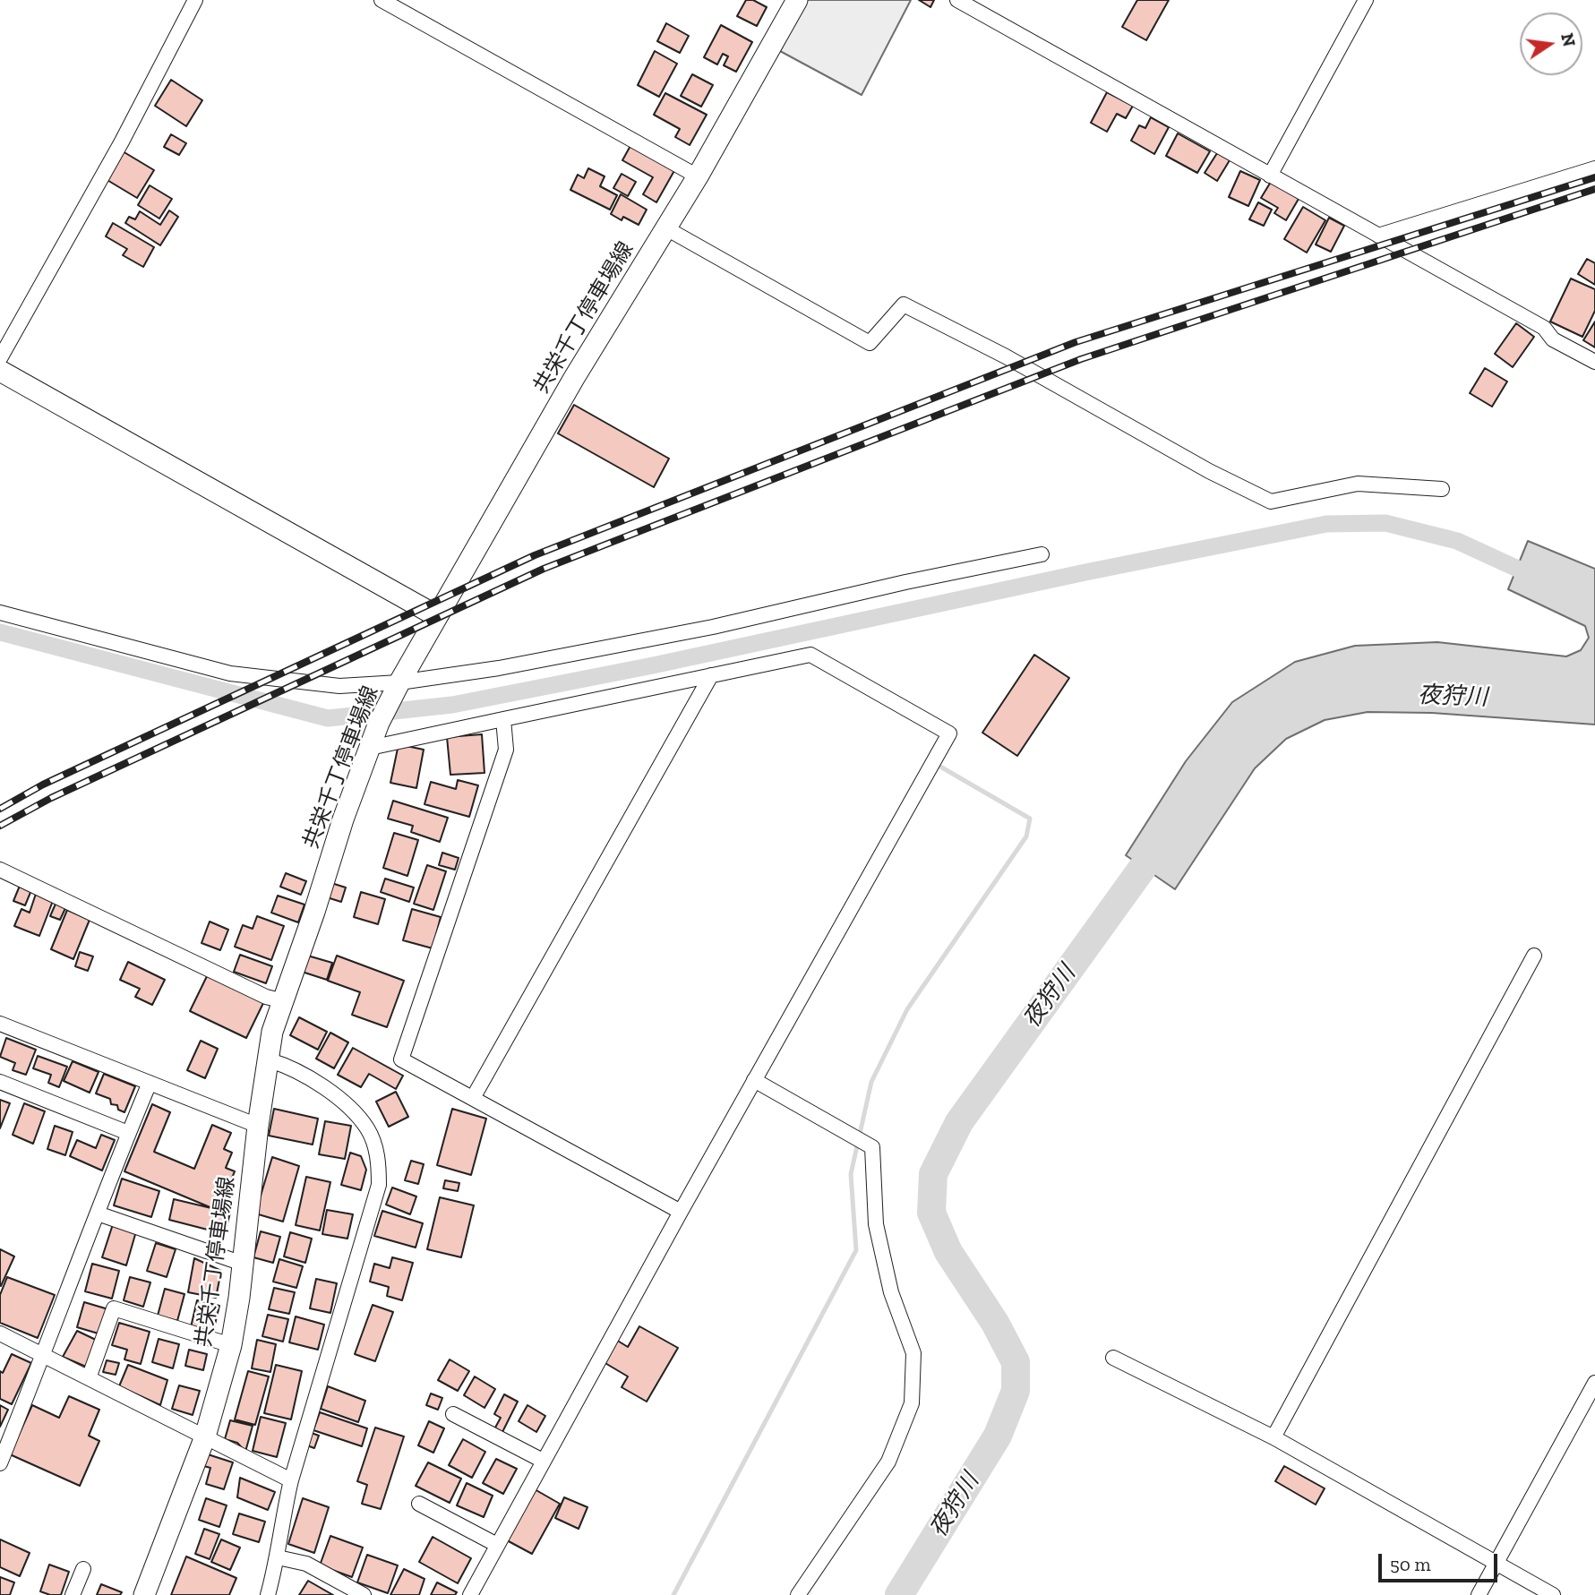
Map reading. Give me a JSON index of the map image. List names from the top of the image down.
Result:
{
  "streets": {
    "main road": ["共栄千丁停車場線"]
  },
  "water": ["夜狩川"],
  "scale_bar": "50 m",
  "north": "right"
}
